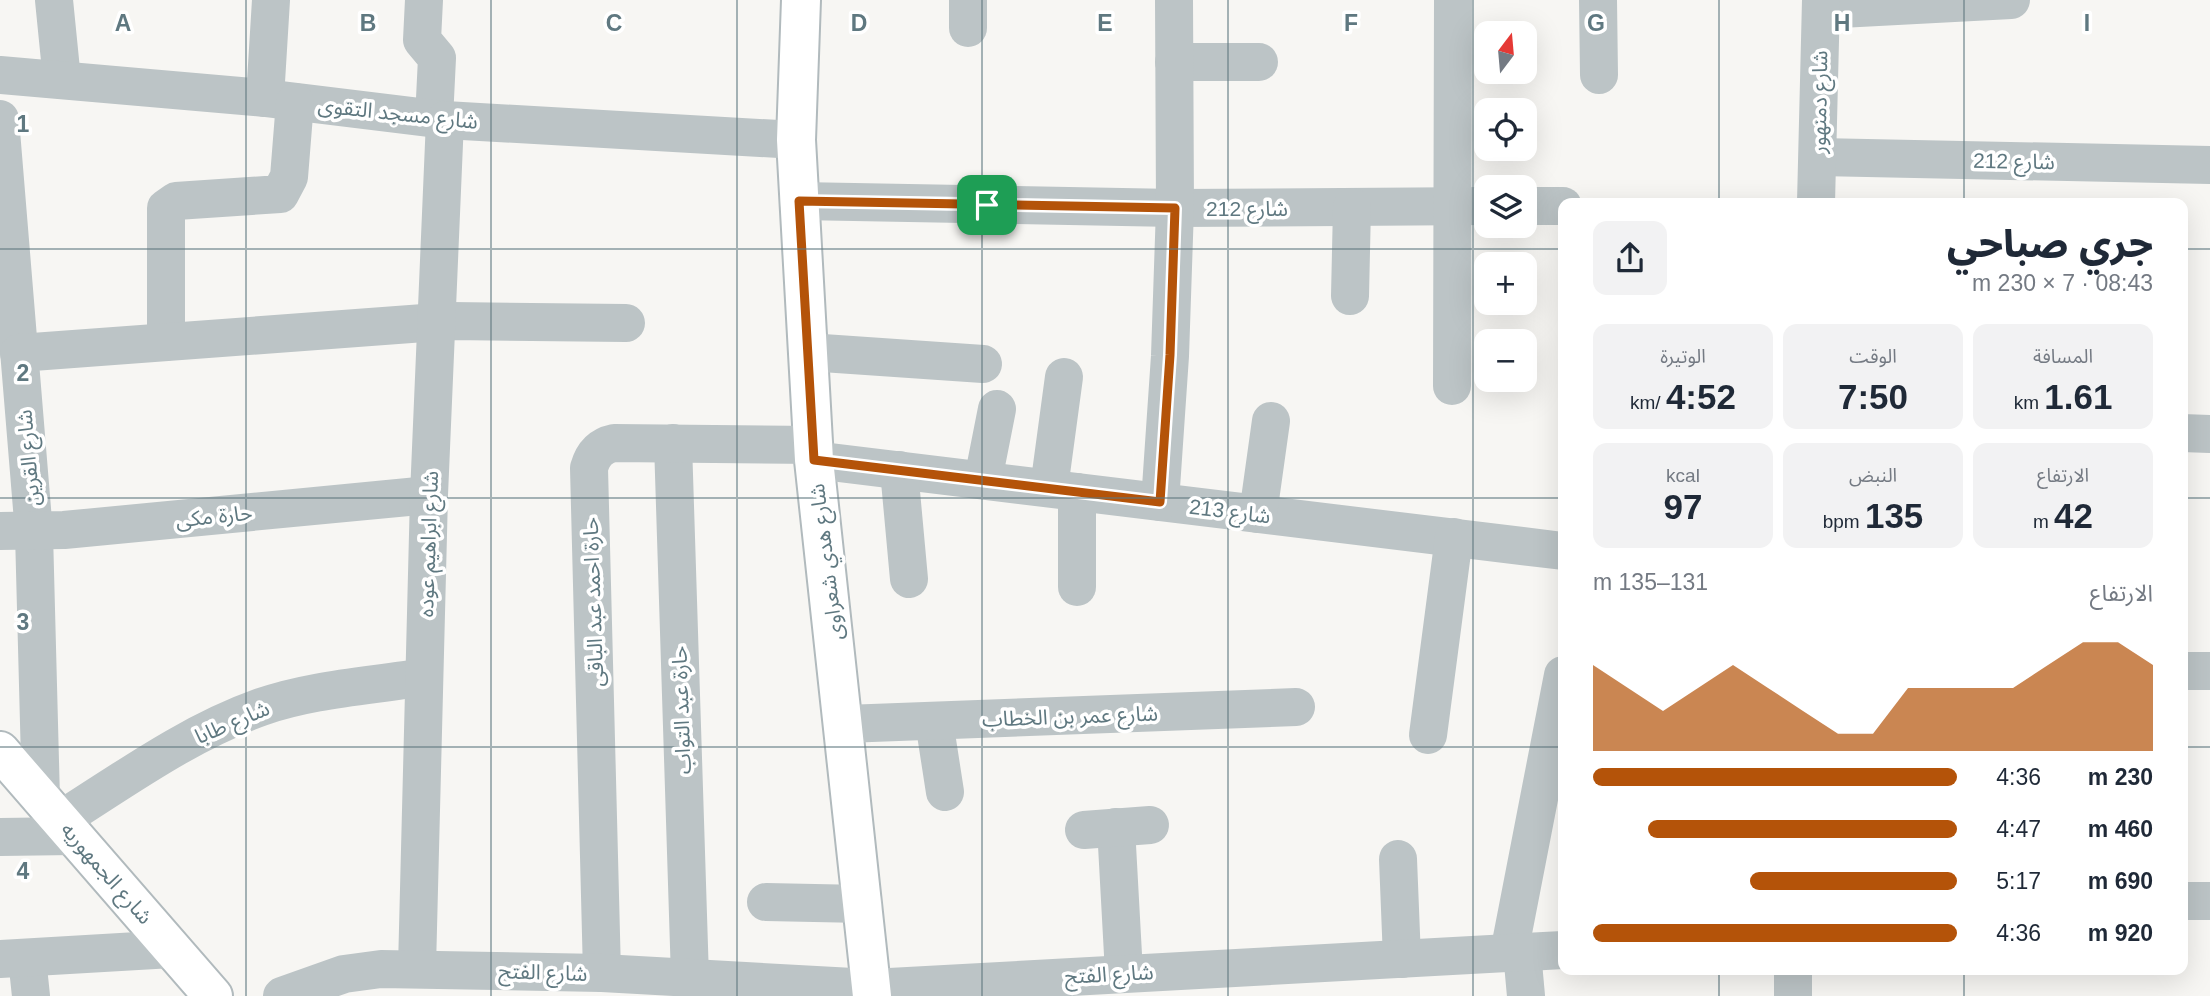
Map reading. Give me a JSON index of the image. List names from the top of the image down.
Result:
{
  "streets": {
    "street": [
      "شارع دمنهور",
      "شارع مسجد التقوى",
      "شارع 212",
      "شارع القرين",
      "شارع 213",
      "حارة مكى",
      "شارع ابراهيم عوده",
      "شارع هدي شعراوى",
      "حارة احمد عبد الباقى",
      "حارة عبد التواب",
      "شارع عمر بن الخطاب",
      "شارع طابا",
      "شارع الجمهوريه",
      "شارع الفتح"
    ]
  },
  "crossings": [
    ["شارع دمنهور", "شارع 212"],
    ["شارع مسجد التقوى", "شارع ابراهيم عوده"],
    ["شارع مسجد التقوى", "شارع هدي شعراوى"],
    ["شارع 212", "شارع هدي شعراوى"],
    ["شارع القرين", "حارة مكى"],
    ["شارع القرين", "شارع طابا"],
    ["شارع القرين", "شارع الجمهوريه"],
    ["شارع 213", "شارع هدي شعراوى"],
    ["شارع 213", "حارة احمد عبد الباقى"],
    ["حارة مكى", "شارع ابراهيم عوده"],
    ["شارع ابراهيم عوده", "شارع طابا"],
    ["شارع ابراهيم عوده", "شارع الفتح"],
    ["شارع هدي شعراوى", "حارة احمد عبد الباقى"],
    ["شارع هدي شعراوى", "شارع عمر بن الخطاب"],
    ["شارع هدي شعراوى", "شارع الفتح"],
    ["حارة احمد عبد الباقى", "حارة عبد التواب"],
    ["حارة احمد عبد الباقى", "شارع الفتح"],
    ["حارة عبد التواب", "شارع الفتح"],
    ["شارع طابا", "شارع الجمهوريه"]
  ],
  "north": "top",
  "page": {
    "map_buttons": ["+", "−"],
    "heading": ["جري صباحي", "08:43 · 7 × 230 m"],
    "stats": [
      ["المسافة", "1.61 km"],
      ["الوقت", "7:50"],
      ["الوتيرة", "4:52 /km"],
      ["الارتفاع", "42 m"],
      ["النبض", "135 bpm"],
      ["kcal", "97"]
    ],
    "chart": ["الارتفاع", "131–135 m"],
    "list": [
      {
        "name": "230 m",
        "note": "4:36"
      },
      {
        "name": "460 m",
        "note": "4:47"
      },
      {
        "name": "690 m",
        "note": "5:17"
      },
      {
        "name": "920 m",
        "note": "4:36"
      }
    ]
  },
  "grid": {
    "columns": [
      "A",
      "B",
      "C",
      "D",
      "E",
      "F",
      "G",
      "H",
      "I"
    ],
    "rows": [
      "1",
      "2",
      "3",
      "4"
    ]
  }
}
